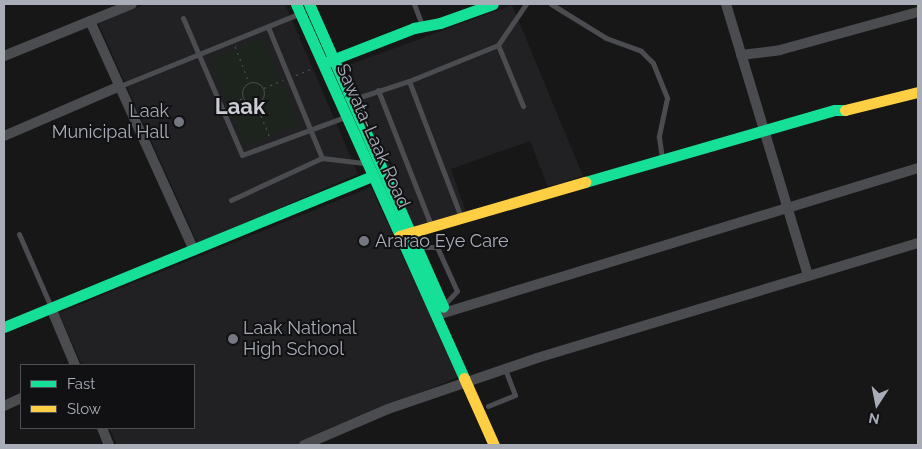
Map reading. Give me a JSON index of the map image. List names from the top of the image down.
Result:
{
  "streets": {
    "street": ["Sawata-Laak Road"]
  },
  "districts": ["Laak"],
  "places": ["Laak Municipal Hall", "Ararao Eye Care", "Laak National High School"],
  "legend": ["Fast", "Slow"],
  "north": "bottom"
}
